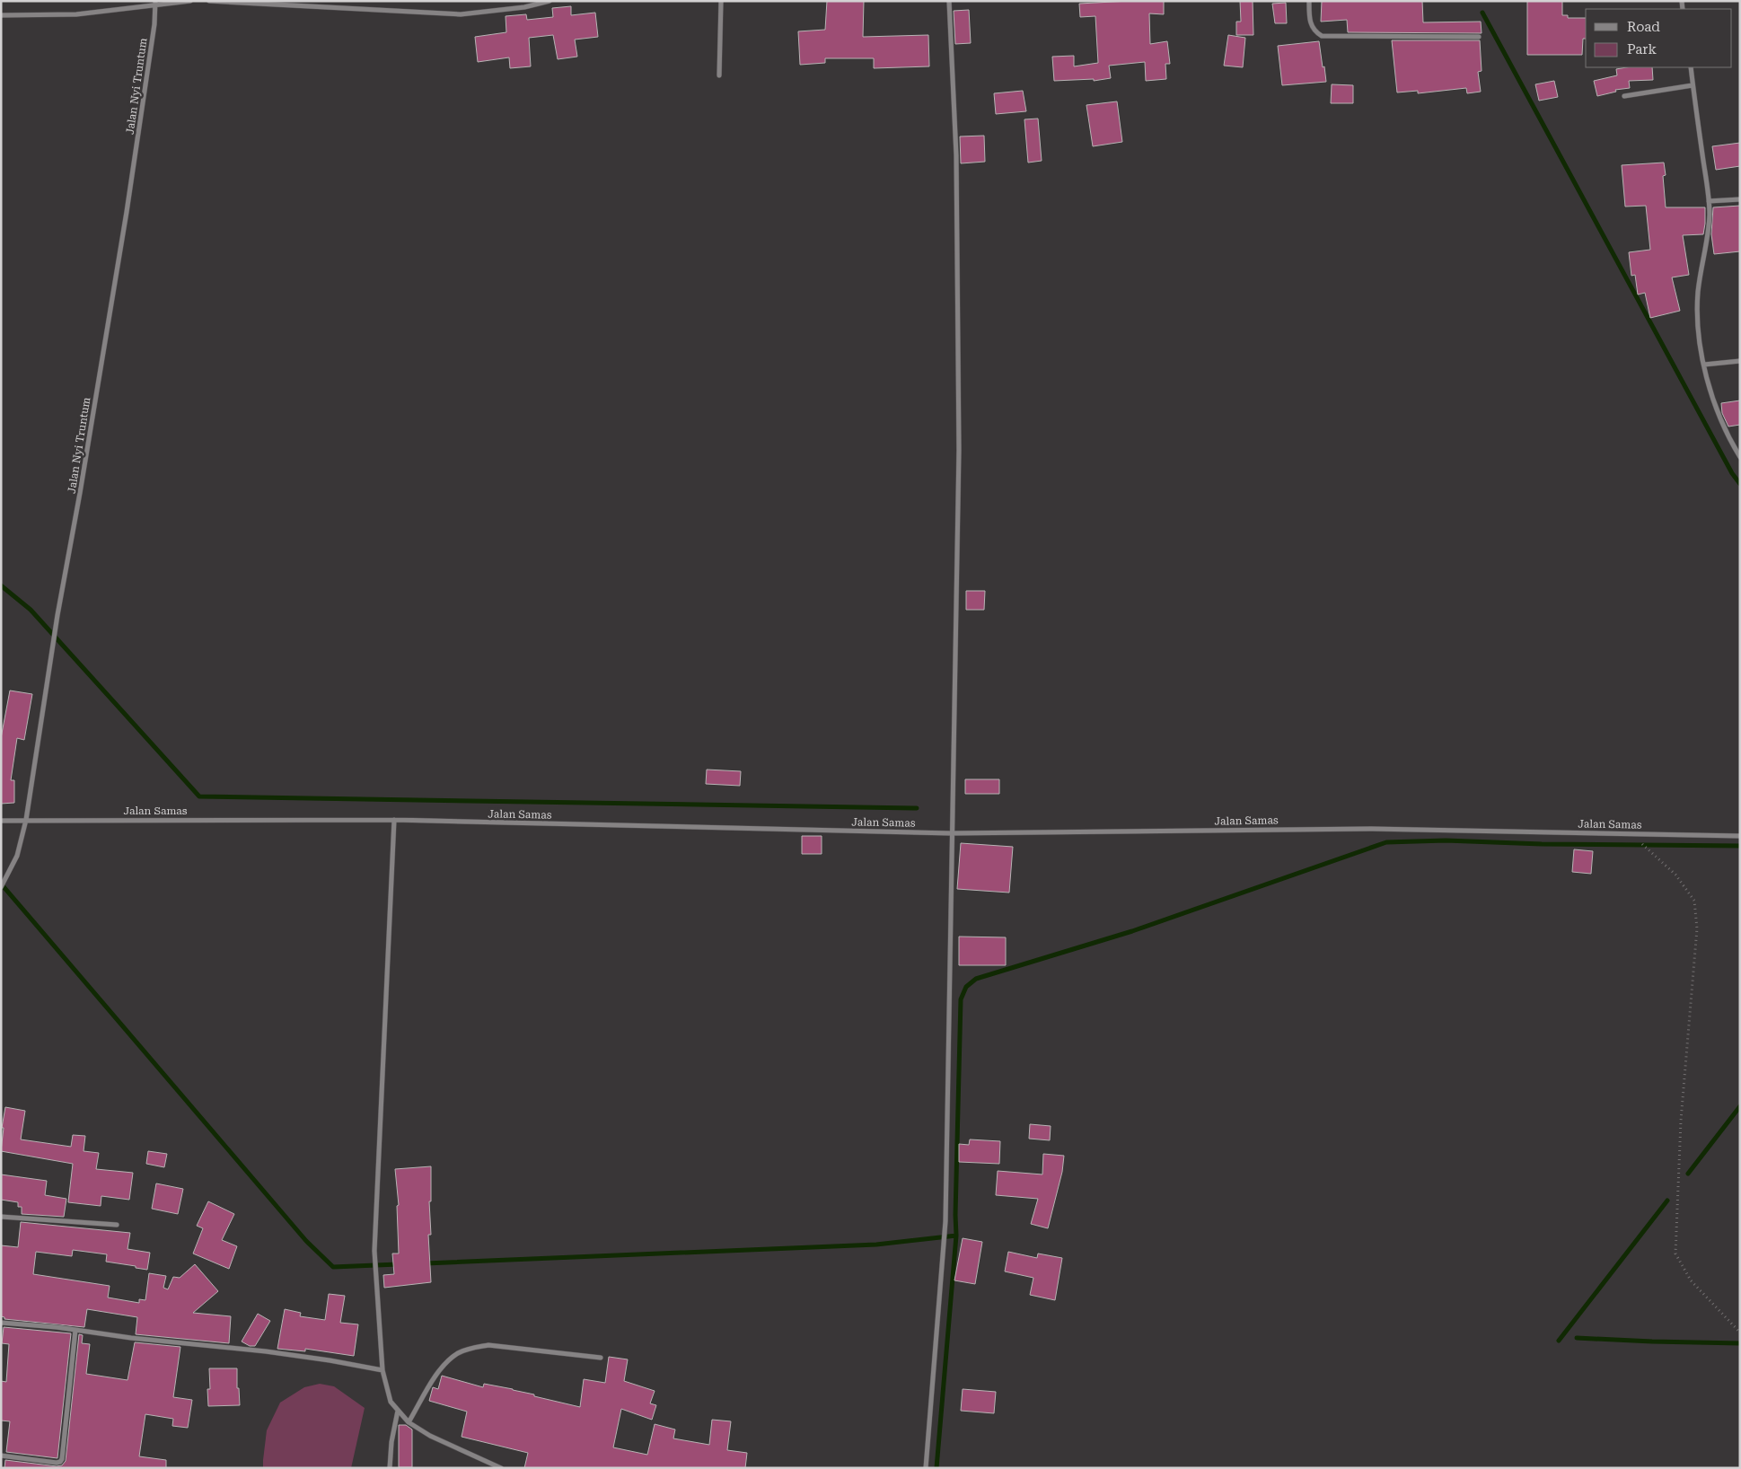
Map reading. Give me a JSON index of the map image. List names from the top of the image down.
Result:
{
  "streets": {
    "street": ["Jalan Nyi Truntum", "Jalan Samas"]
  },
  "crossings": [
    ["Jalan Nyi Truntum", "Jalan Samas"]
  ],
  "legend": ["Road", "Park"]
}
